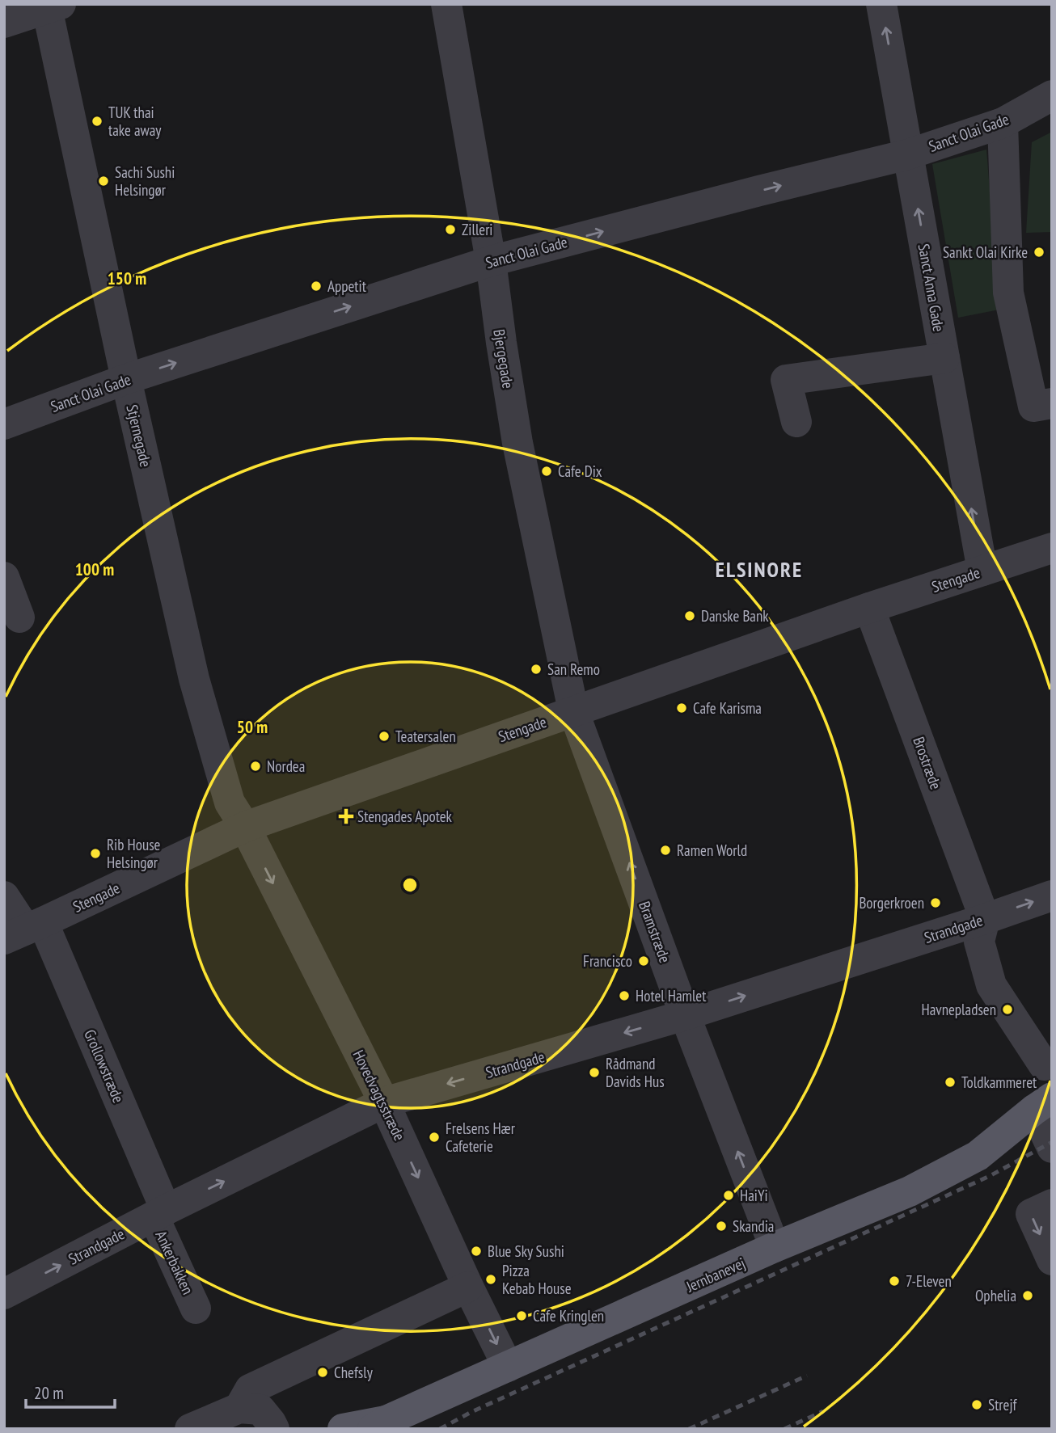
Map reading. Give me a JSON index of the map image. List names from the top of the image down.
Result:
{
  "streets": {
    "main road": ["Jernbanevej"],
    "street": [
      "Sanct Olai Gade",
      "Sanct Anna Gade",
      "Bjergegade",
      "Stjernegade",
      "Stengade",
      "Brostræde",
      "Strandgade",
      "Bramstræde",
      "Grollowstræde",
      "Hovedvagtsstræde",
      "Ankerbakken"
    ]
  },
  "crossings": [
    ["Sanct Olai Gade", "Sanct Anna Gade"],
    ["Sanct Olai Gade", "Bjergegade"],
    ["Sanct Olai Gade", "Stjernegade"],
    ["Sanct Anna Gade", "Stengade"],
    ["Bjergegade", "Stengade"],
    ["Bjergegade", "Bramstræde"],
    ["Stjernegade", "Stengade"],
    ["Stjernegade", "Hovedvagtsstræde"],
    ["Stengade", "Brostræde"],
    ["Stengade", "Bramstræde"],
    ["Stengade", "Grollowstræde"],
    ["Stengade", "Hovedvagtsstræde"],
    ["Brostræde", "Strandgade"],
    ["Strandgade", "Bramstræde"],
    ["Strandgade", "Grollowstræde"],
    ["Strandgade", "Hovedvagtsstræde"],
    ["Strandgade", "Ankerbakken"],
    ["Bramstræde", "Jernbanevej"],
    ["Grollowstræde", "Ankerbakken"],
    ["Hovedvagtsstræde", "Jernbanevej"]
  ],
  "one_way": ["Sanct Olai Gade", "Bramstræde", "Hovedvagtsstræde"],
  "districts": ["ELSINORE"],
  "places": {
    "other": [
      "TUK thai take away",
      "Sachi Sushi Helsingør",
      "Zilleri",
      "Sankt Olai Kirke",
      "Appetit",
      "Cafe Dix",
      "Danske Bank",
      "San Remo",
      "Cafe Karisma",
      "Teatersalen",
      "Nordea",
      "Ramen World",
      "Rib House Helsingør",
      "Borgerkroen",
      "Francisco",
      "Hotel Hamlet",
      "Havnepladsen",
      "Rådmand Davids Hus",
      "Toldkammeret",
      "Frelsens Hær Cafeterie",
      "HaiYi",
      "Skandia",
      "Blue Sky Sushi",
      "Pizza Kebab House",
      "7-Eleven",
      "Ophelia",
      "Cafe Kringlen",
      "Chefsly",
      "Strejf"
    ],
    "health": ["Stengades Apotek"]
  },
  "scale_bar": "20 m",
  "rings": ["150 m", "100 m", "50 m"]
}
